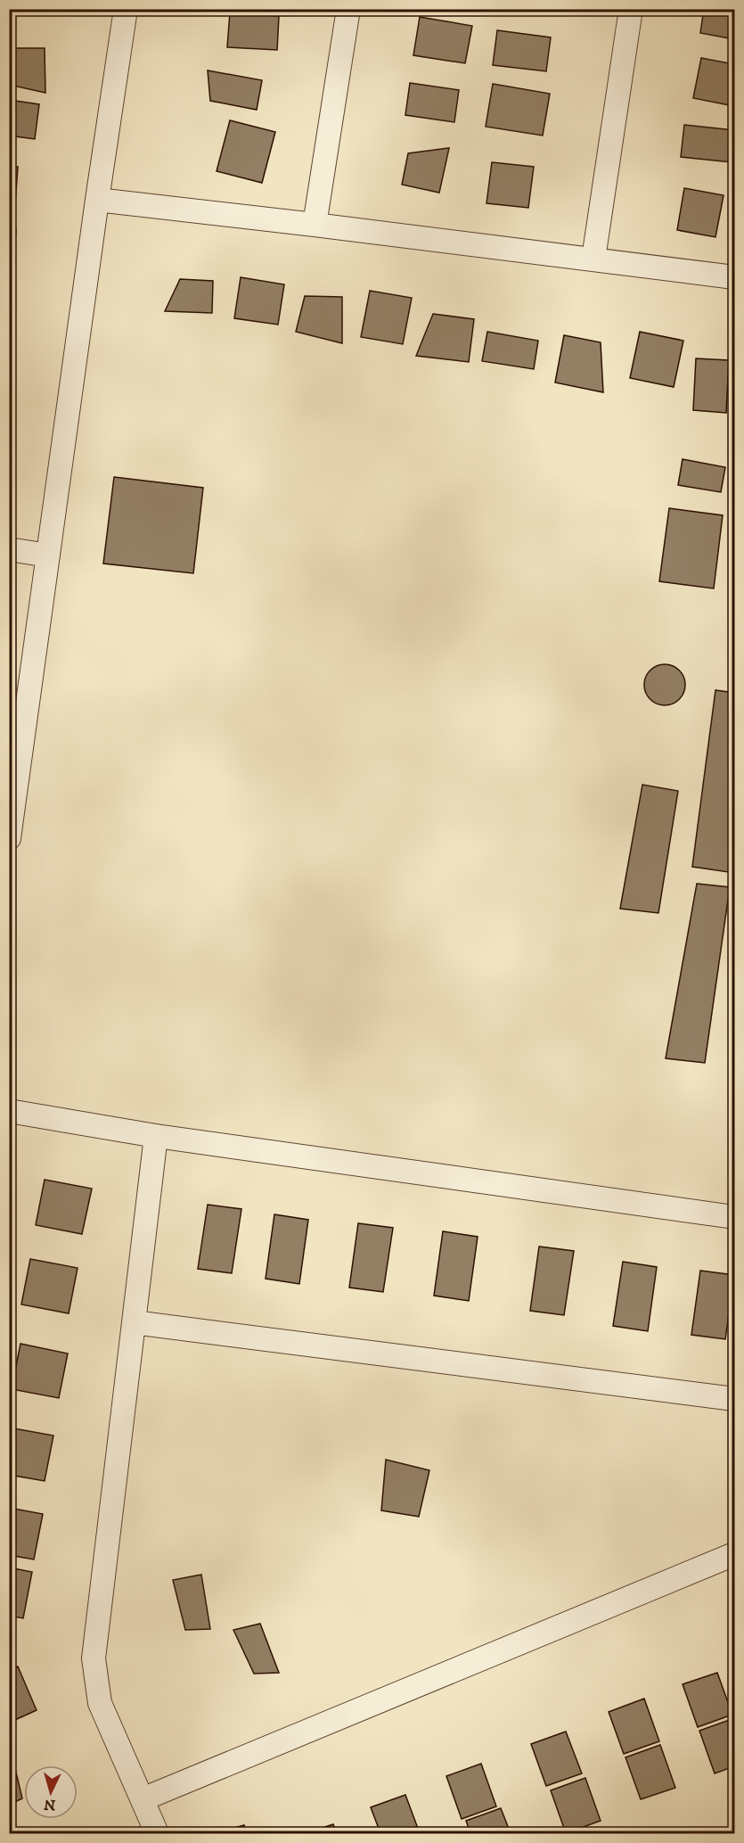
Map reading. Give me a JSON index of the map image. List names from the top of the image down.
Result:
{
  "north": "bottom"
}
